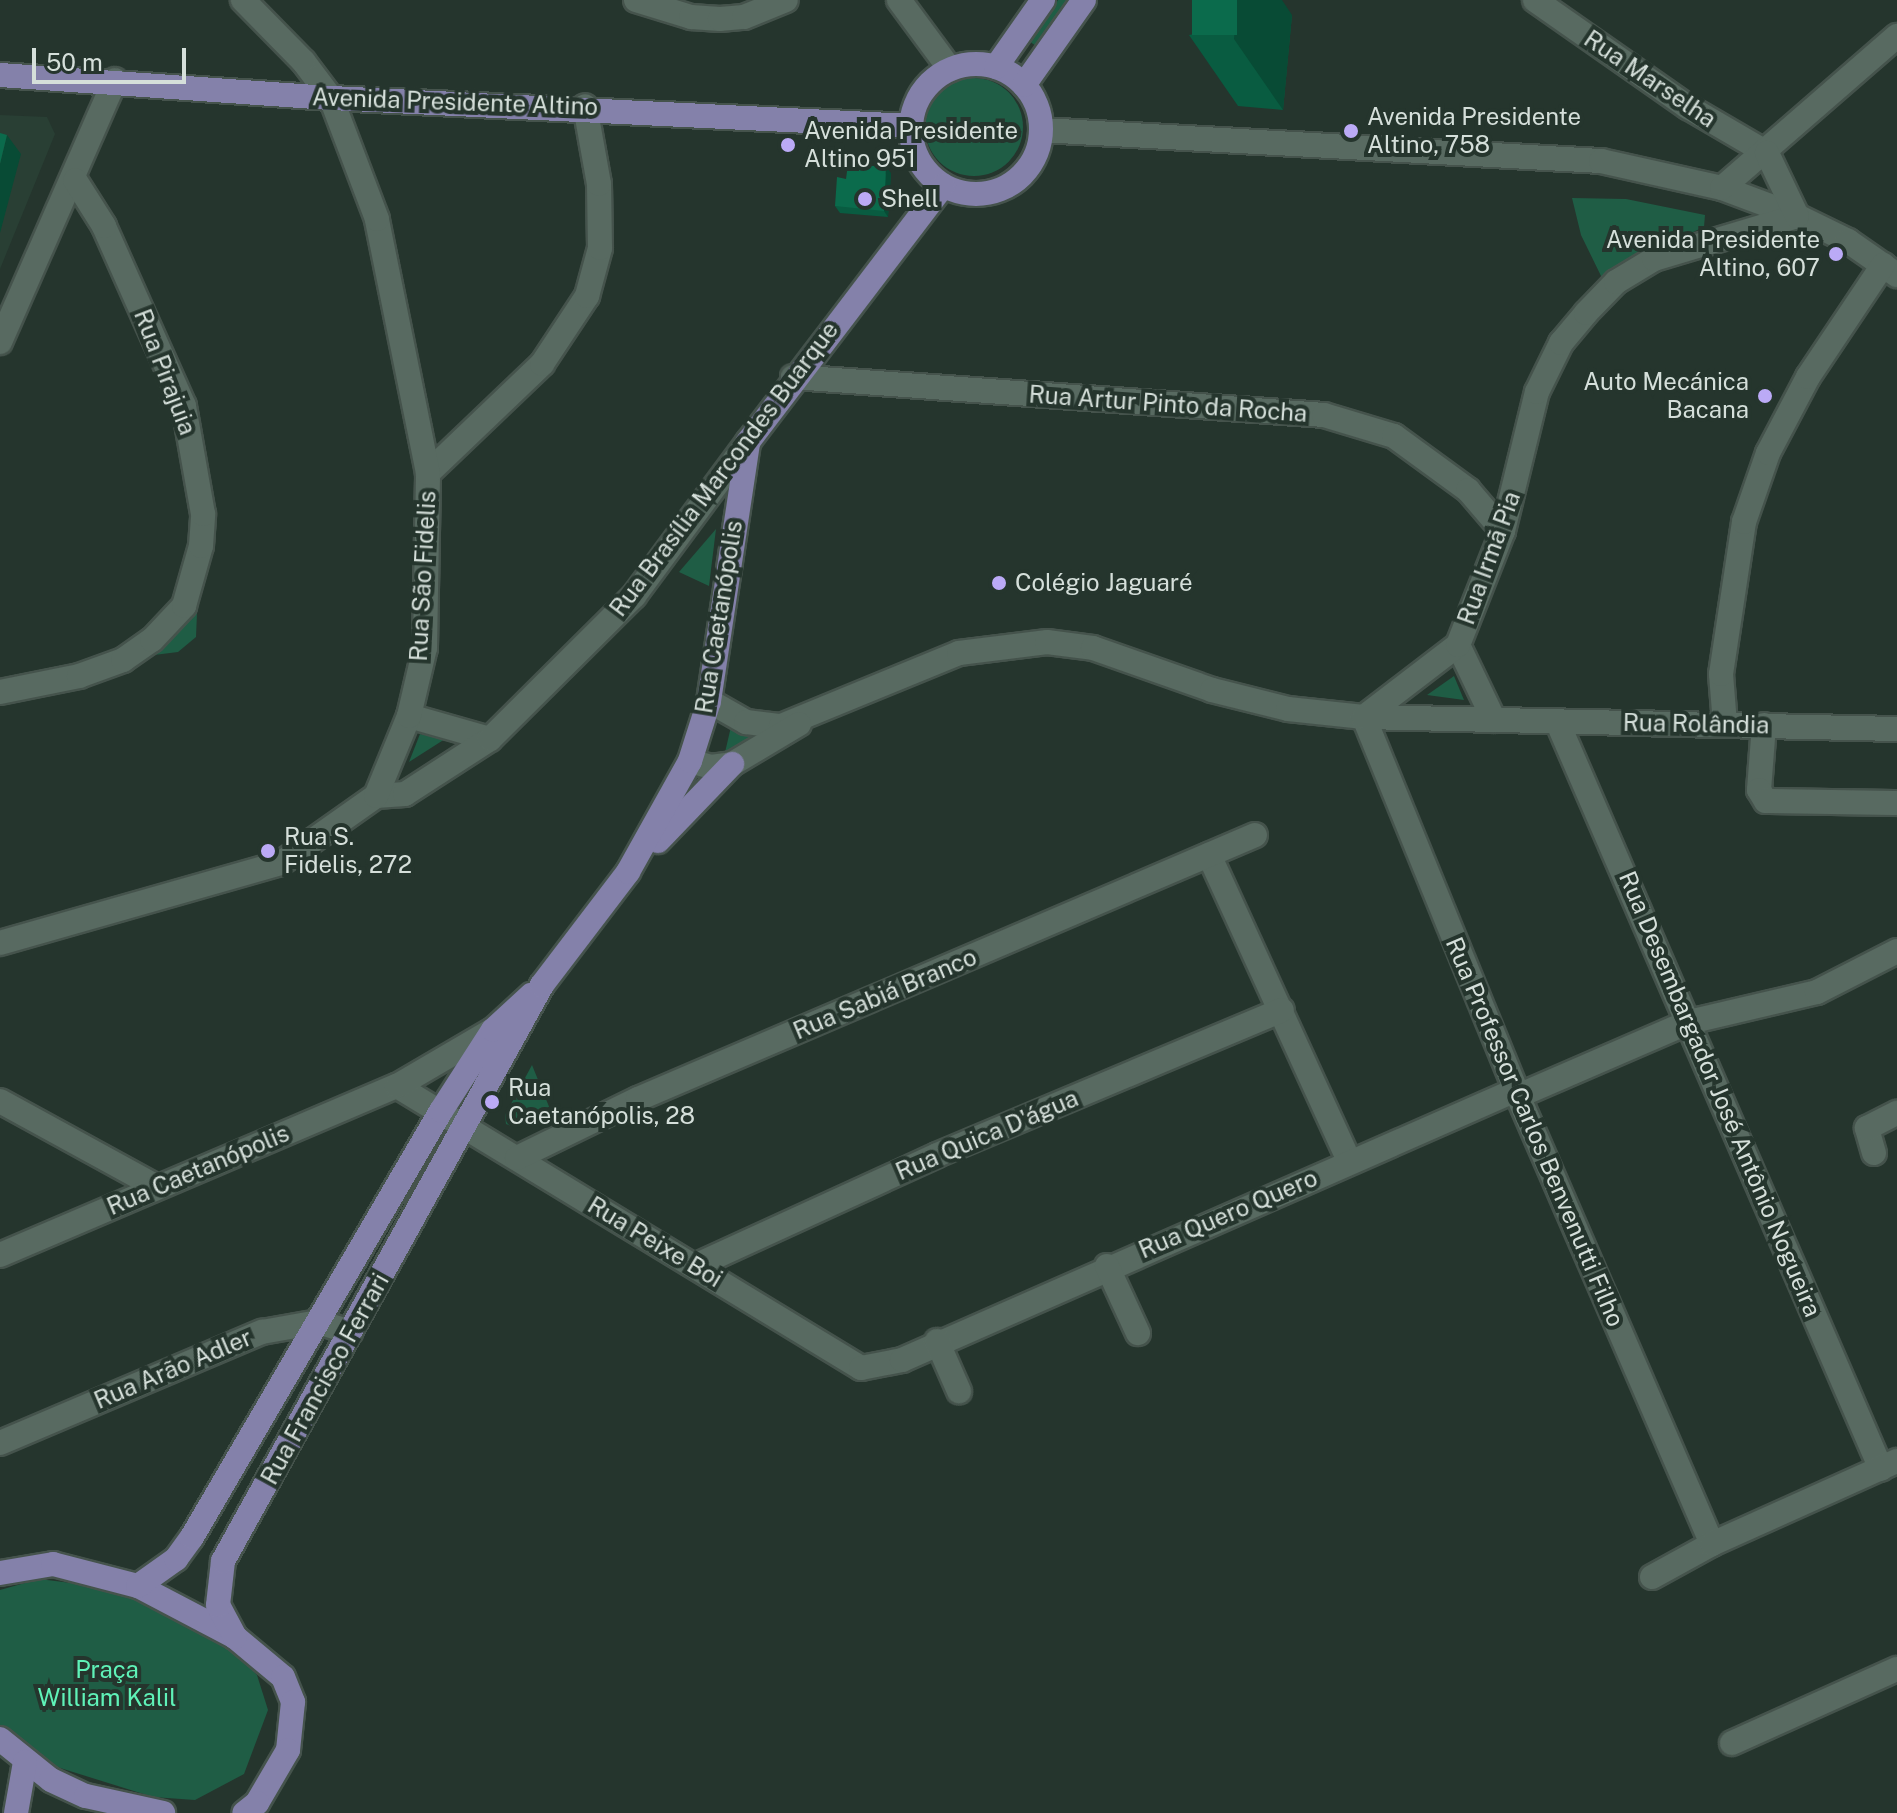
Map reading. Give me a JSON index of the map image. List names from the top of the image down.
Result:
{
  "streets": {
    "main road": [
      "Avenida Presidente Altino",
      "Rua Brasília Marcondes Buarque",
      "Rua Caetanópolis",
      "Rua Francisco Ferrari"
    ],
    "street": [
      "Rua Marselha",
      "Rua Pirajuia",
      "Rua Artur Pinto da Rocha",
      "Rua Irmã Pia",
      "Rua São Fidelis",
      "Rua Rolândia",
      "Rua Sabiá Branco",
      "Rua Desembargador José Antônio Nogueira",
      "Rua Professor Carlos Benvenutti Filho",
      "Rua Quica D'água",
      "Rua Quero Quero",
      "Rua Peixe Boi",
      "Rua Arão Adler"
    ]
  },
  "crossings": [
    ["Avenida Presidente Altino", "Rua Brasília Marcondes Buarque"],
    ["Avenida Presidente Altino", "Rua São Fidelis"],
    ["Rua Artur Pinto da Rocha", "Rua Brasília Marcondes Buarque"],
    ["Rua Artur Pinto da Rocha", "Rua Irmã Pia"],
    ["Rua Brasília Marcondes Buarque", "Rua São Fidelis"],
    ["Rua Brasília Marcondes Buarque", "Rua Caetanópolis"],
    ["Rua Irmã Pia", "Rua Rolândia"],
    ["Rua Irmã Pia", "Rua Professor Carlos Benvenutti Filho"],
    ["Rua Caetanópolis", "Rua Peixe Boi"],
    ["Rua Caetanópolis", "Rua Francisco Ferrari"],
    ["Rua Rolândia", "Rua Desembargador José Antônio Nogueira"],
    ["Rua Rolândia", "Rua Professor Carlos Benvenutti Filho"],
    ["Rua Sabiá Branco", "Rua Peixe Boi"],
    ["Rua Desembargador José Antônio Nogueira", "Rua Quero Quero"],
    ["Rua Professor Carlos Benvenutti Filho", "Rua Quero Quero"],
    ["Rua Quica D'água", "Rua Peixe Boi"],
    ["Rua Quero Quero", "Rua Peixe Boi"],
    ["Rua Peixe Boi", "Rua Francisco Ferrari"],
    ["Rua Arão Adler", "Rua Francisco Ferrari"]
  ],
  "parks": ["Praça William Kalil"],
  "places": [
    "Avenida Presidente Altino, 758",
    "Avenida Presidente Altino 951",
    "Shell",
    "Avenida Presidente Altino, 607",
    "Auto Mecánica Bacana",
    "Colégio Jaguaré",
    "Rua S. Fidelis, 272",
    "Rua Caetanópolis, 28"
  ],
  "scale_bar": "50 m"
}
